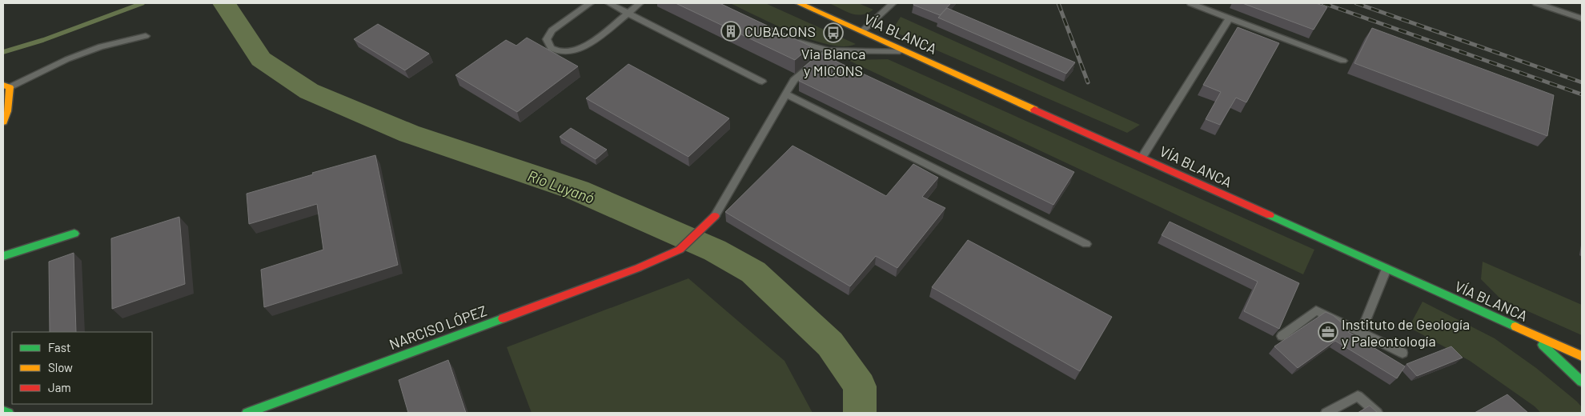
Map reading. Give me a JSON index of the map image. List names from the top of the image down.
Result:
{
  "streets": {
    "main road": ["VÍA BLANCA", "NARCISO LÓPEZ"]
  },
  "water": ["Río Luyanó"],
  "places": {
    "building": ["CUBACONS"],
    "bus stop": ["Via Blanca y MICONS"],
    "office": ["Instituto de Geología y Paleontología"]
  },
  "legend": ["Fast", "Slow", "Jam"]
}
